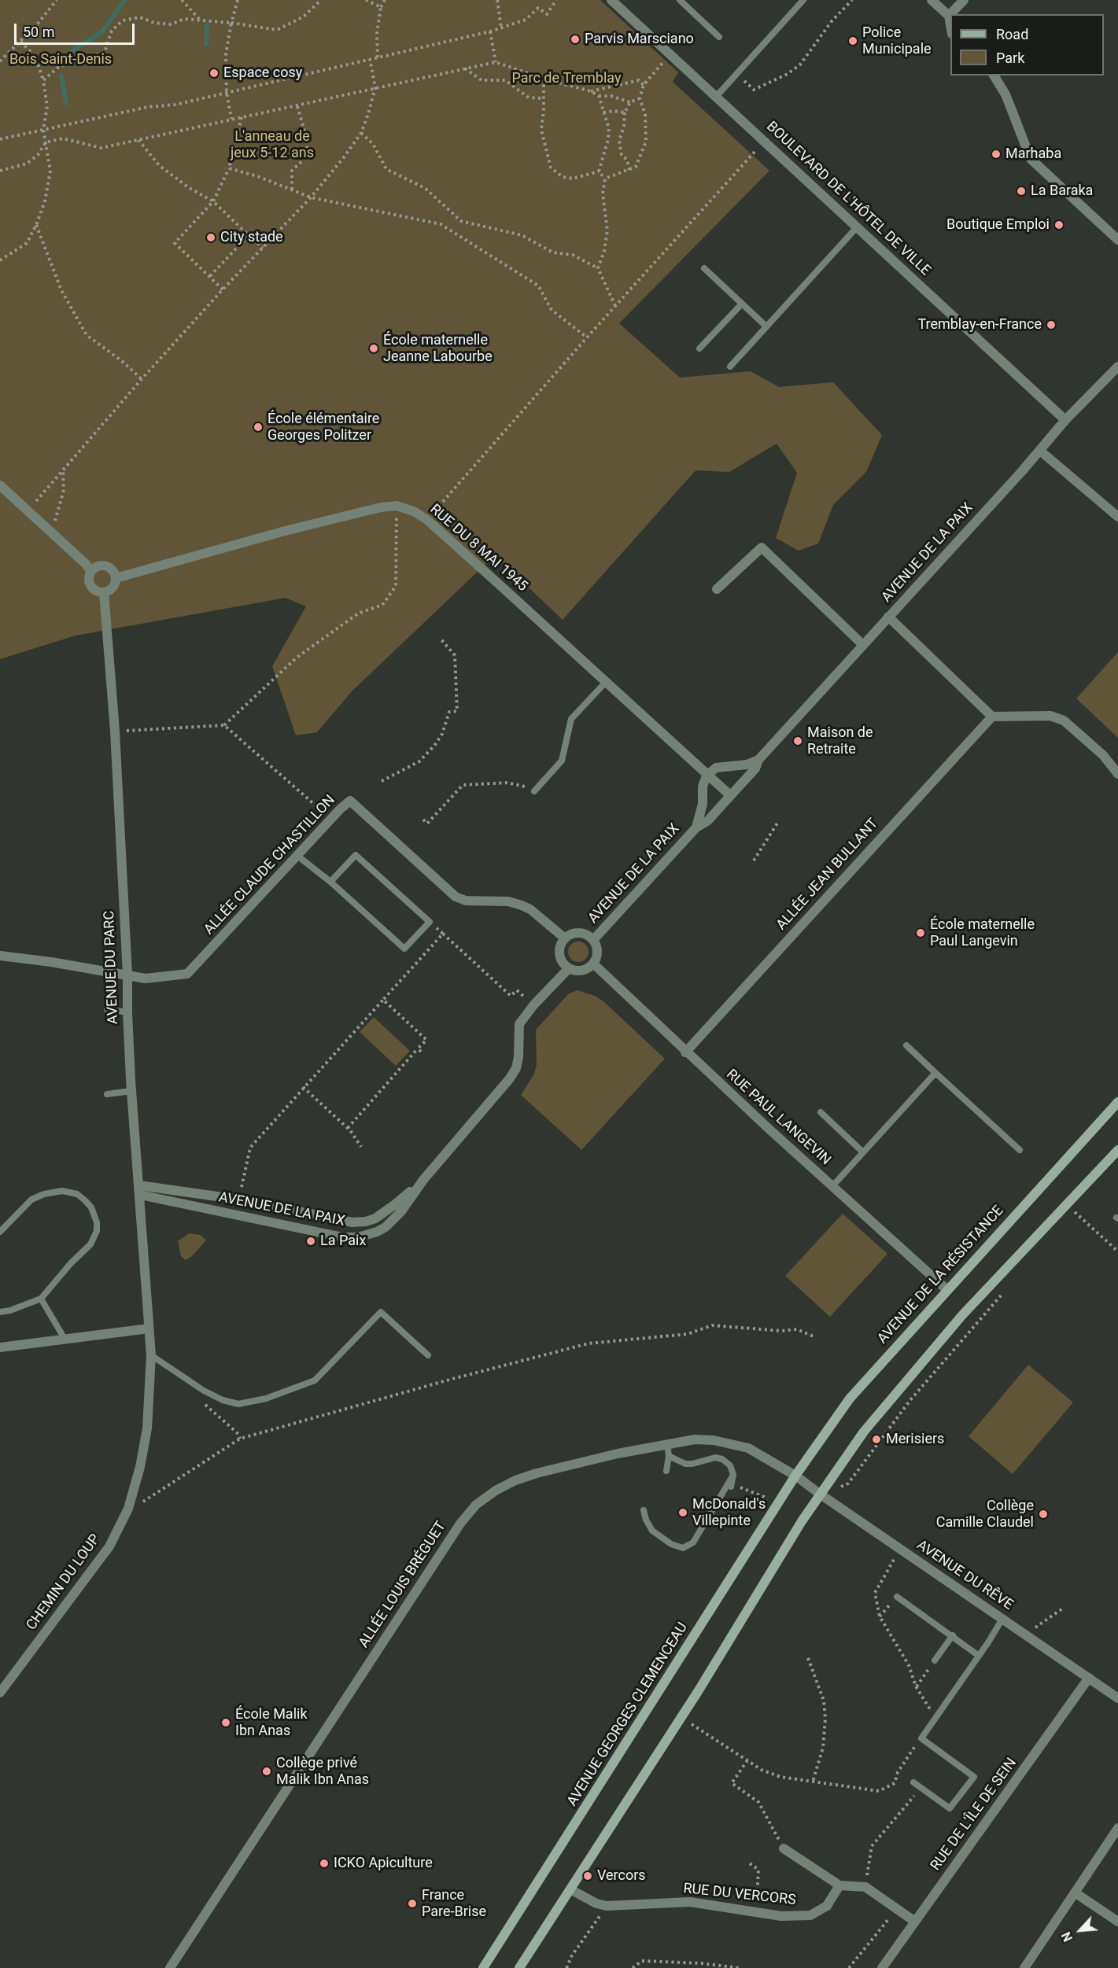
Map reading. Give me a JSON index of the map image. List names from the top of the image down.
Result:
{
  "streets": {
    "main road": ["AVENUE DE LA RÉSISTANCE", "AVENUE GEORGES CLEMENCEAU"],
    "street": [
      "BOULEVARD DE L'HÔTEL DE VILLE",
      "RUE DU 8 MAI 1945",
      "AVENUE DE LA PAIX",
      "ALLÉE CLAUDE CHASTILLON",
      "ALLÉE JEAN BULLANT",
      "AVENUE DU PARC",
      "RUE PAUL LANGEVIN",
      "AVENUE DU RÊVE",
      "CHEMIN DU LOUP",
      "ALLÉE LOUIS BRÉGUET",
      "RUE DE L'ÎLE DE SEIN",
      "RUE DU VERCORS"
    ]
  },
  "crossings": [
    ["BOULEVARD DE L'HÔTEL DE VILLE", "AVENUE DE LA PAIX"],
    ["RUE DU 8 MAI 1945", "AVENUE DE LA PAIX"],
    ["RUE DU 8 MAI 1945", "AVENUE DU PARC"],
    ["AVENUE DE LA PAIX", "ALLÉE CLAUDE CHASTILLON"],
    ["AVENUE DE LA PAIX", "AVENUE DU PARC"],
    ["AVENUE DE LA PAIX", "RUE PAUL LANGEVIN"],
    ["ALLÉE CLAUDE CHASTILLON", "AVENUE DU PARC"],
    ["ALLÉE CLAUDE CHASTILLON", "RUE PAUL LANGEVIN"],
    ["ALLÉE JEAN BULLANT", "RUE PAUL LANGEVIN"],
    ["AVENUE DU PARC", "CHEMIN DU LOUP"],
    ["RUE PAUL LANGEVIN", "AVENUE DE LA RÉSISTANCE"],
    ["AVENUE DE LA RÉSISTANCE", "AVENUE DU RÊVE"],
    ["AVENUE DE LA RÉSISTANCE", "ALLÉE LOUIS BRÉGUET"],
    ["AVENUE DE LA RÉSISTANCE", "AVENUE GEORGES CLEMENCEAU"],
    ["AVENUE DU RÊVE", "ALLÉE LOUIS BRÉGUET"],
    ["AVENUE DU RÊVE", "AVENUE GEORGES CLEMENCEAU"],
    ["AVENUE DU RÊVE", "RUE DE L'ÎLE DE SEIN"],
    ["ALLÉE LOUIS BRÉGUET", "AVENUE GEORGES CLEMENCEAU"]
  ],
  "parks": ["Bois Saint-Denis", "Parc de Tremblay", "L'anneau de jeux 5-12 ans"],
  "places": [
    "Parvis Marsciano",
    "Police Municipale",
    "Espace cosy",
    "Marhaba",
    "La Baraka",
    "Boutique Emploi",
    "City stade",
    "Tremblay-en-France",
    "École maternelle Jeanne Labourbe",
    "École élémentaire Georges Politzer",
    "Maison de Retraite",
    "École maternelle Paul Langevin",
    "La Paix",
    "Merisiers",
    "McDonald's Villepinte",
    "Collège Camille Claudel",
    "École Malik Ibn Anas",
    "Collège privé Malik Ibn Anas",
    "ICKO Apiculture",
    "Vercors",
    "France Pare-Brise"
  ],
  "legend": ["Road", "Park"],
  "scale_bar": "50 m",
  "north": "bottom left"
}
